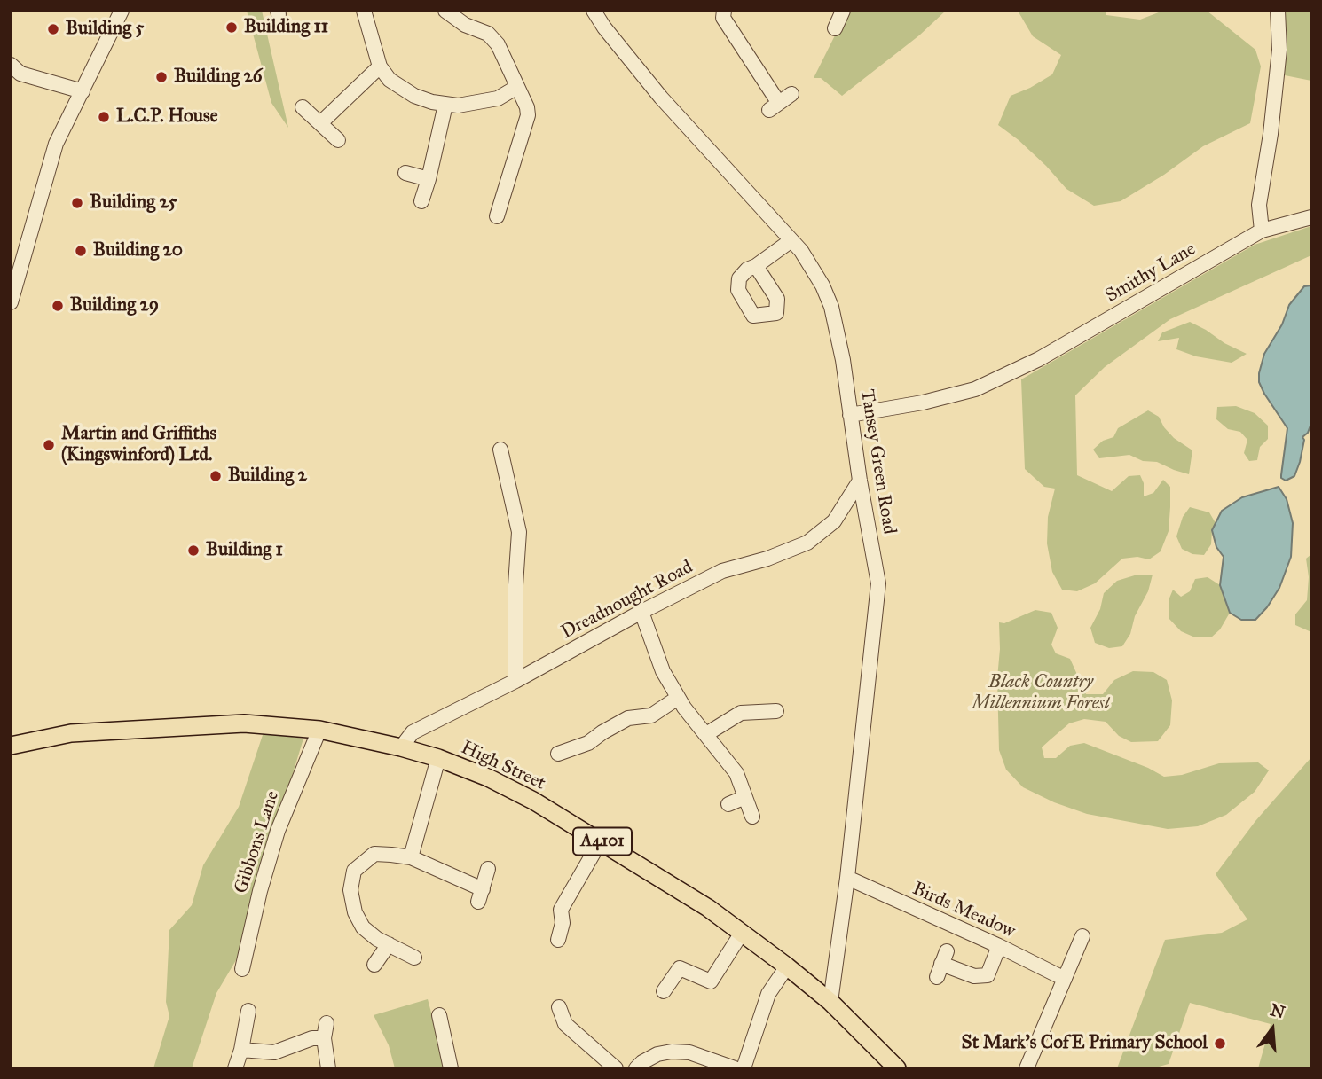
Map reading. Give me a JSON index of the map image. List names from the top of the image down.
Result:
{
  "streets": {
    "main road": ["High Street", "A4101"],
    "street": [
      "Smithy Lane",
      "Tansey Green Road",
      "Dreadnought Road",
      "Gibbons Lane",
      "Birds Meadow"
    ]
  },
  "crossings": [
    ["Smithy Lane", "Tansey Green Road"],
    ["Tansey Green Road", "Dreadnought Road"],
    ["Tansey Green Road", "High Street"],
    ["Tansey Green Road", "Birds Meadow"],
    ["Dreadnought Road", "High Street"],
    ["High Street", "Gibbons Lane"]
  ],
  "parks": ["Black Country Millennium Forest"],
  "places": [
    "Building 11",
    "Building 5",
    "Building 26",
    "L.C.P. House",
    "Building 25",
    "Building 20",
    "Building 29",
    "Martin and Griffiths (Kingswinford) Ltd.",
    "Building 2",
    "Building 1",
    "St Mark's CofE Primary School"
  ],
  "north": "top"
}
